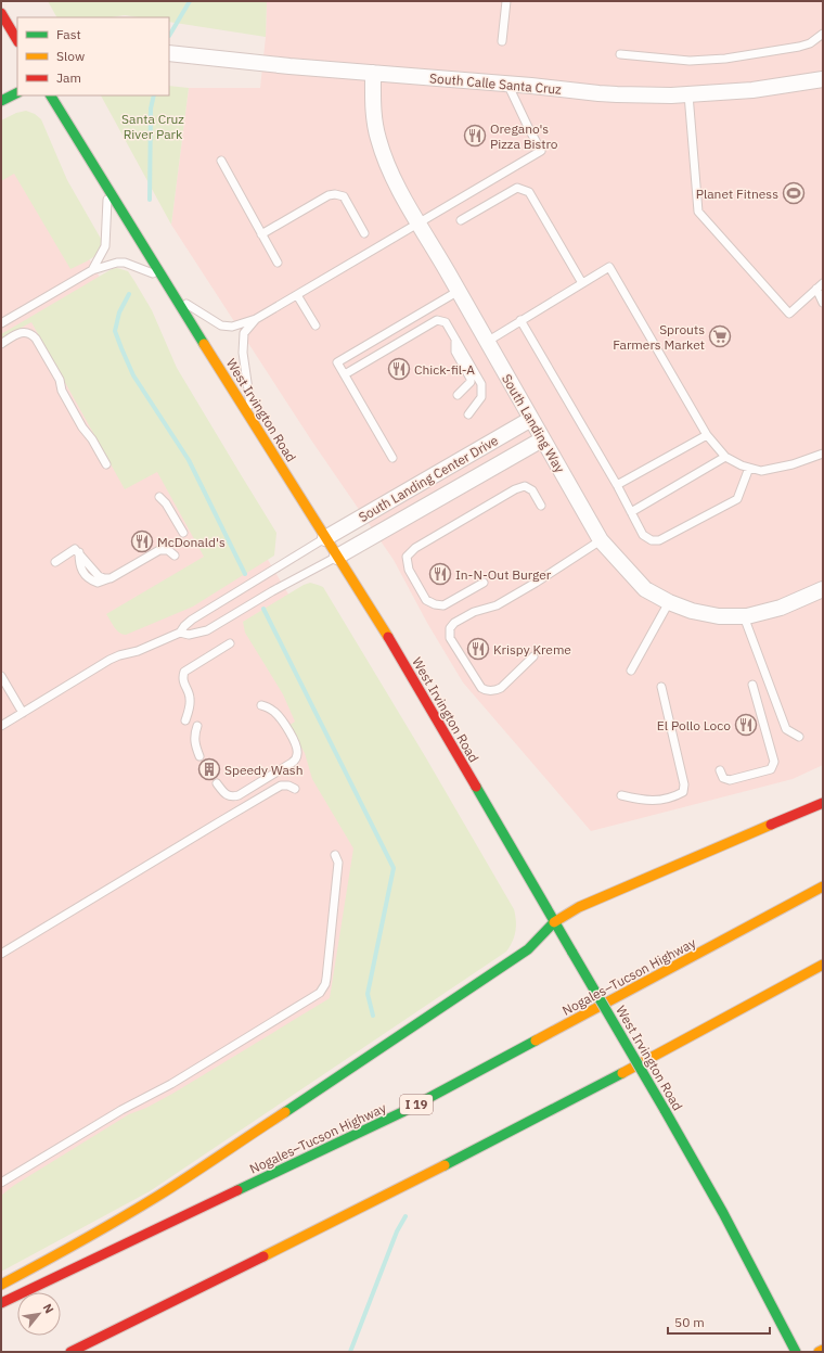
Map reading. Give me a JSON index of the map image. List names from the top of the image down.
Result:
{
  "streets": {
    "main road": ["West Irvington Road", "Nogales–Tucson Highway", "I 19"],
    "street": ["South Calle Santa Cruz", "South Landing Way", "South Landing Center Drive"]
  },
  "crossings": [
    ["South Calle Santa Cruz", "South Landing Way"],
    ["West Irvington Road", "South Landing Center Drive"],
    ["South Landing Way", "South Landing Center Drive"]
  ],
  "parks": ["Santa Cruz River Park"],
  "places": {
    "restaurant": [
      "Oregano's Pizza Bistro",
      "Chick-fil-A",
      "McDonald's",
      "In-N-Out Burger",
      "Krispy Kreme",
      "El Pollo Loco"
    ],
    "sports": ["Planet Fitness"],
    "supermarket": ["Sprouts Farmers Market"],
    "building": ["Speedy Wash"]
  },
  "legend": ["Fast", "Slow", "Jam"],
  "scale_bar": "50 m",
  "north": "top right"
}
